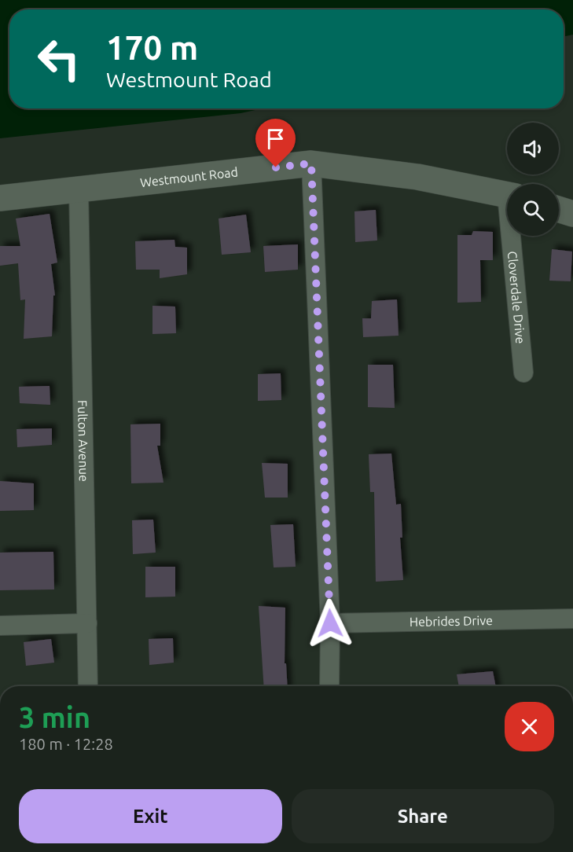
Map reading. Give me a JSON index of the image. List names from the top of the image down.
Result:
{
  "streets": {
    "main road": ["Westmount Road"],
    "street": ["Cloverdale Drive", "Fulton Avenue", "Hebrides Drive"]
  },
  "crossings": [
    ["Westmount Road", "Fulton Avenue"]
  ],
  "page": {
    "turn": ["170 m", "Westmount Road"],
    "heading": ["3 min", "180 m · 12:28"],
    "buttons": ["Exit", "Share"]
  }
}
